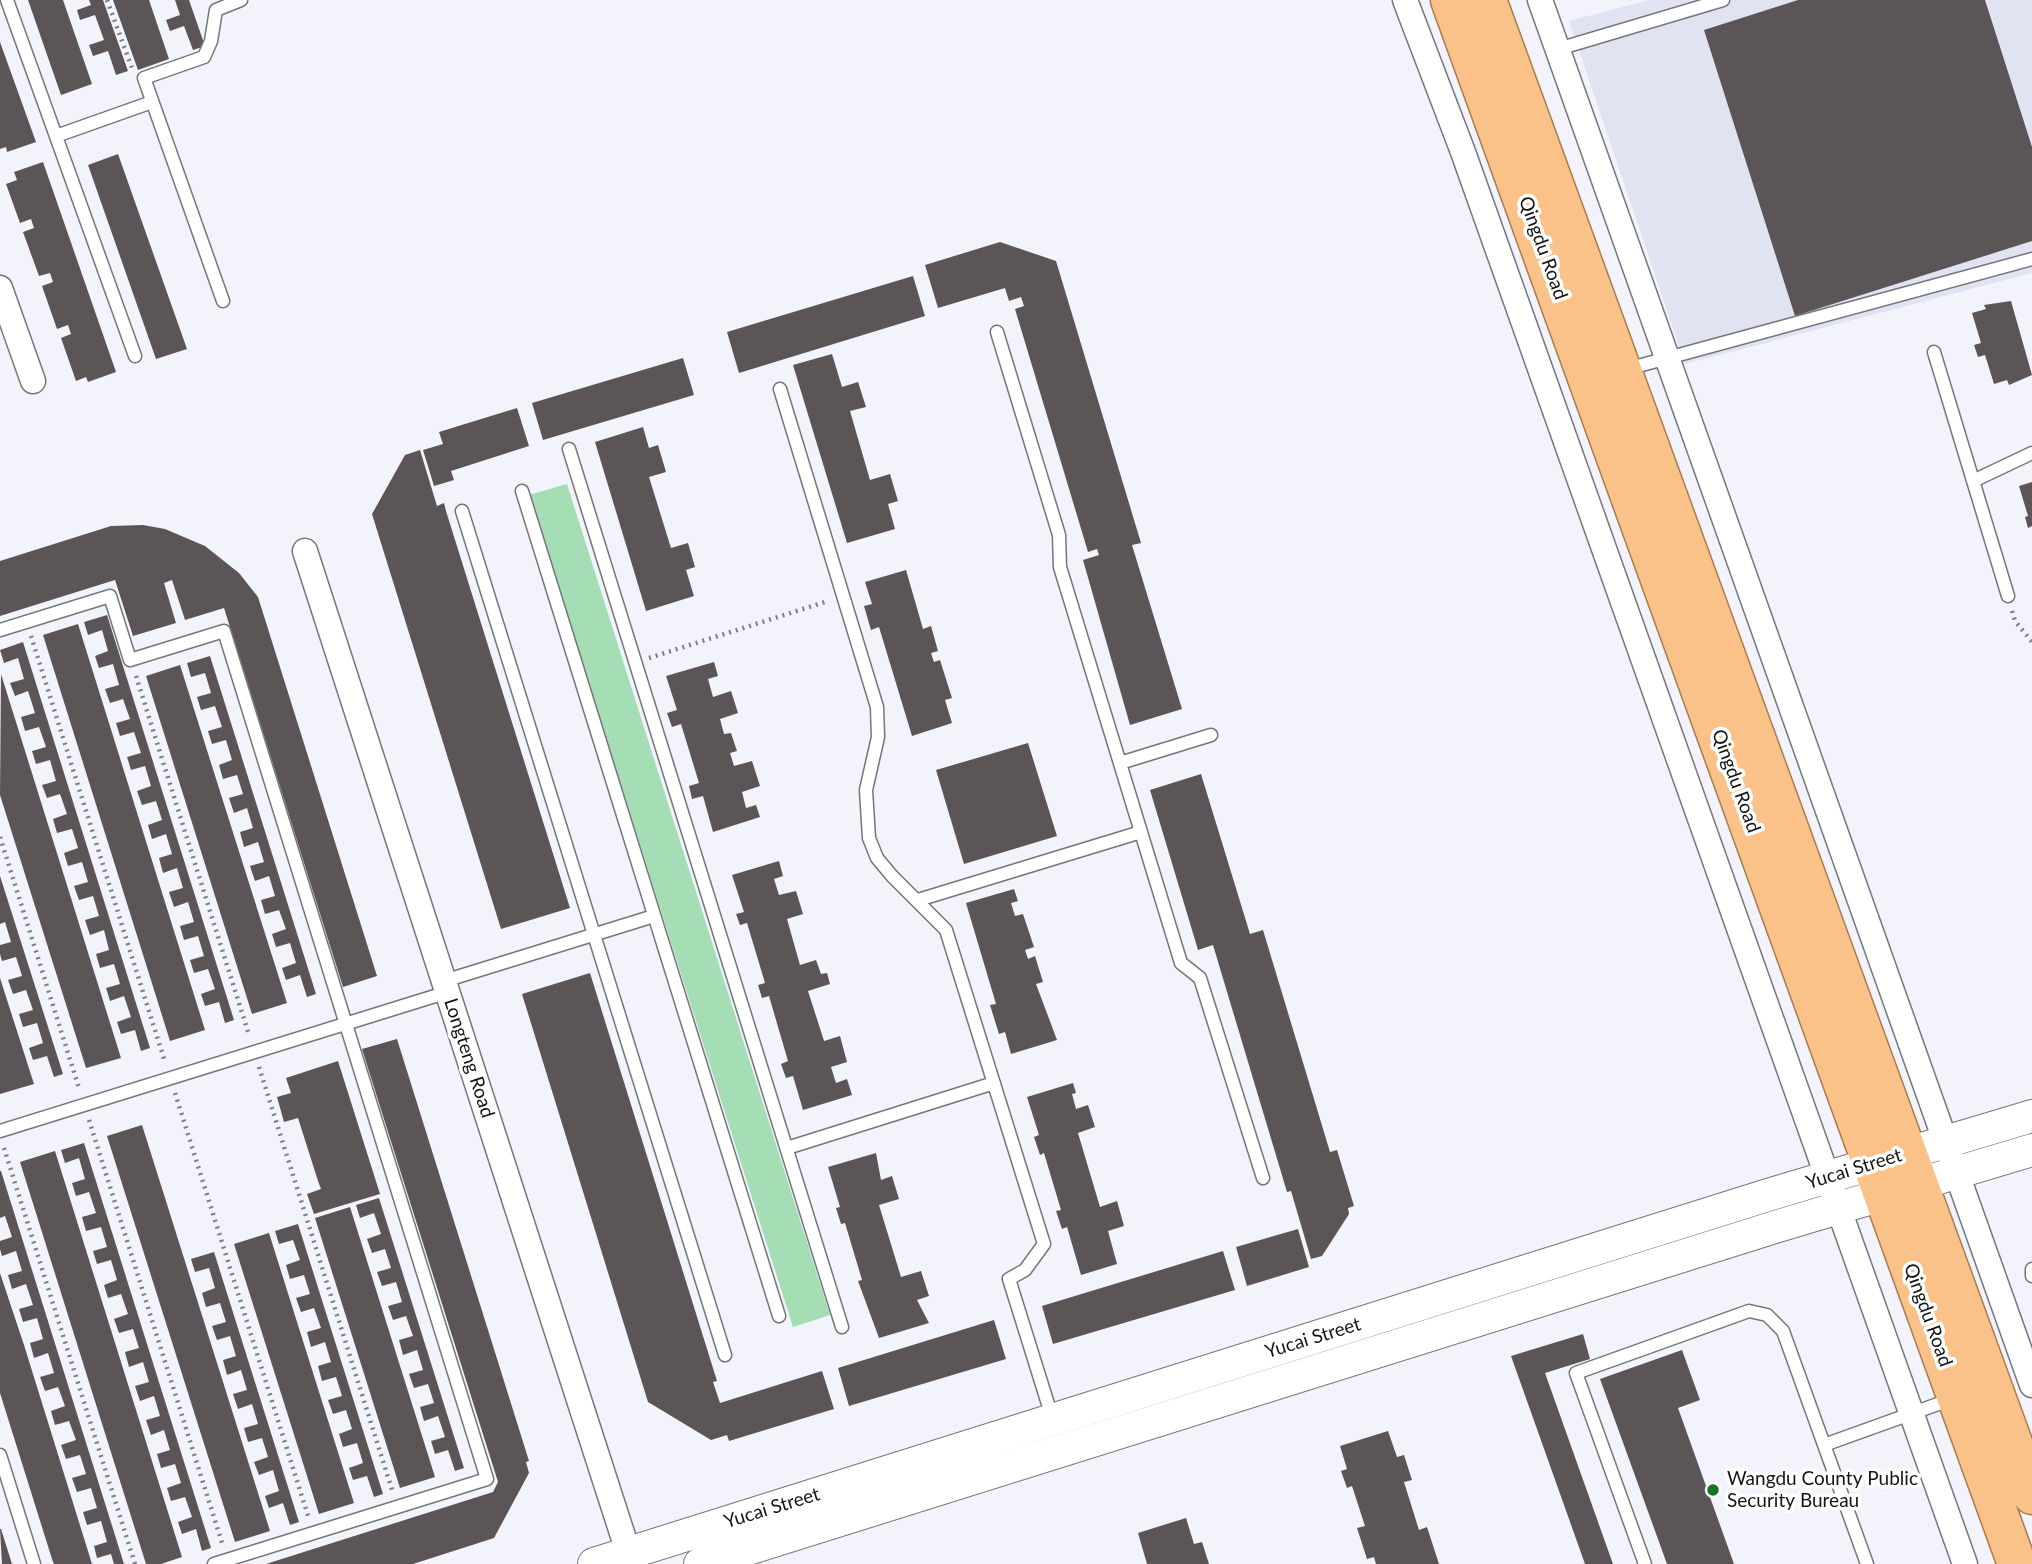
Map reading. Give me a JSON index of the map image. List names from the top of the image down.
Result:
{
  "streets": {
    "highway": ["Qingdu Road"],
    "street": ["Longteng Road", "Yucai Street"]
  },
  "crossings": [
    ["Qingdu Road", "Yucai Street"],
    ["Longteng Road", "Yucai Street"]
  ],
  "places": ["Wangdu County Public Security Bureau"]
}
